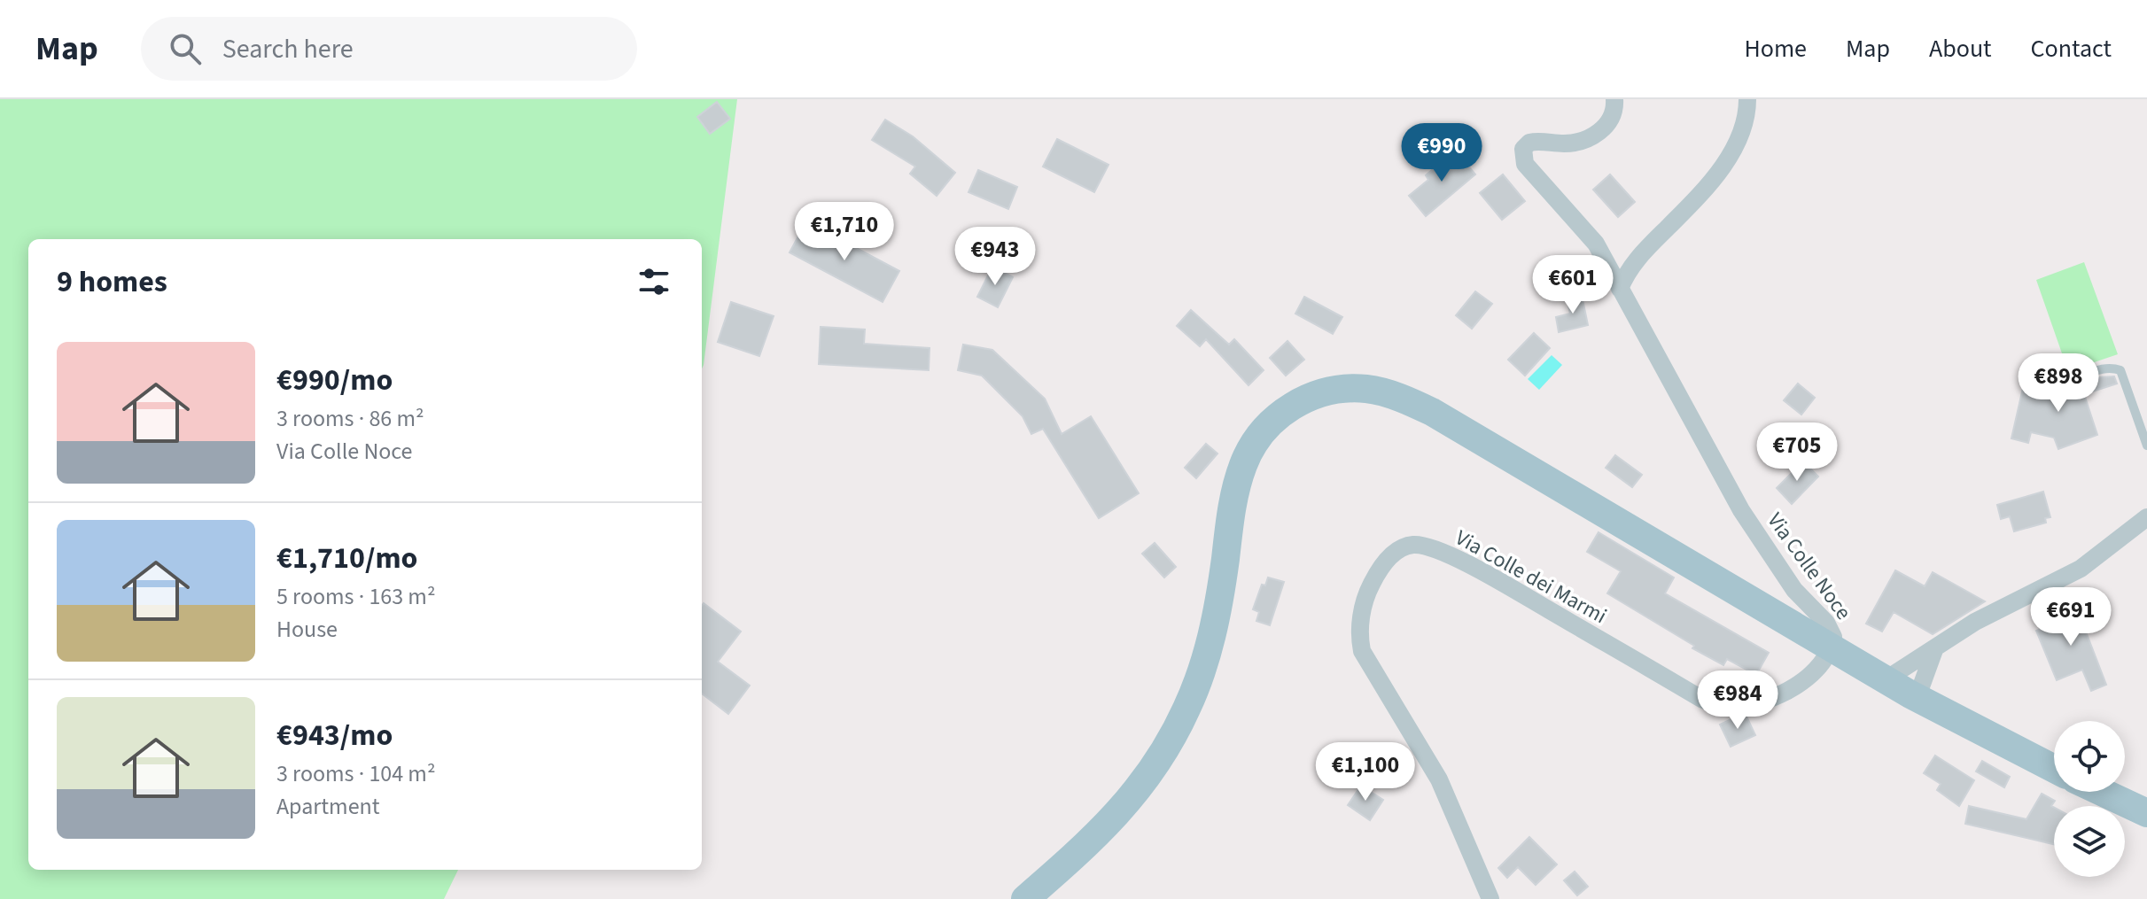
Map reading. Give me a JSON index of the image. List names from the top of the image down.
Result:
{
  "streets": {
    "street": ["Via Colle Noce", "Via Colle dei Marmi"]
  },
  "crossings": [
    ["Via Colle Noce", "Via Colle dei Marmi"]
  ],
  "page": {
    "header": "Map",
    "search": "Search here",
    "nav": [
      "Home",
      "Map",
      "About",
      "Contact"
    ],
    "price": [
      "€990",
      "€1,710",
      "€943",
      "€601",
      "€898",
      "€705",
      "€691",
      "€984",
      "€1,100"
    ],
    "heading": "9 homes",
    "list": [
      {
        "name": "€990/mo",
        "note": "3 rooms · 86 m² · Via Colle Noce"
      },
      {
        "name": "€1,710/mo",
        "note": "5 rooms · 163 m² · House"
      },
      {
        "name": "€943/mo",
        "note": "3 rooms · 104 m² · Apartment"
      }
    ]
  }
}
